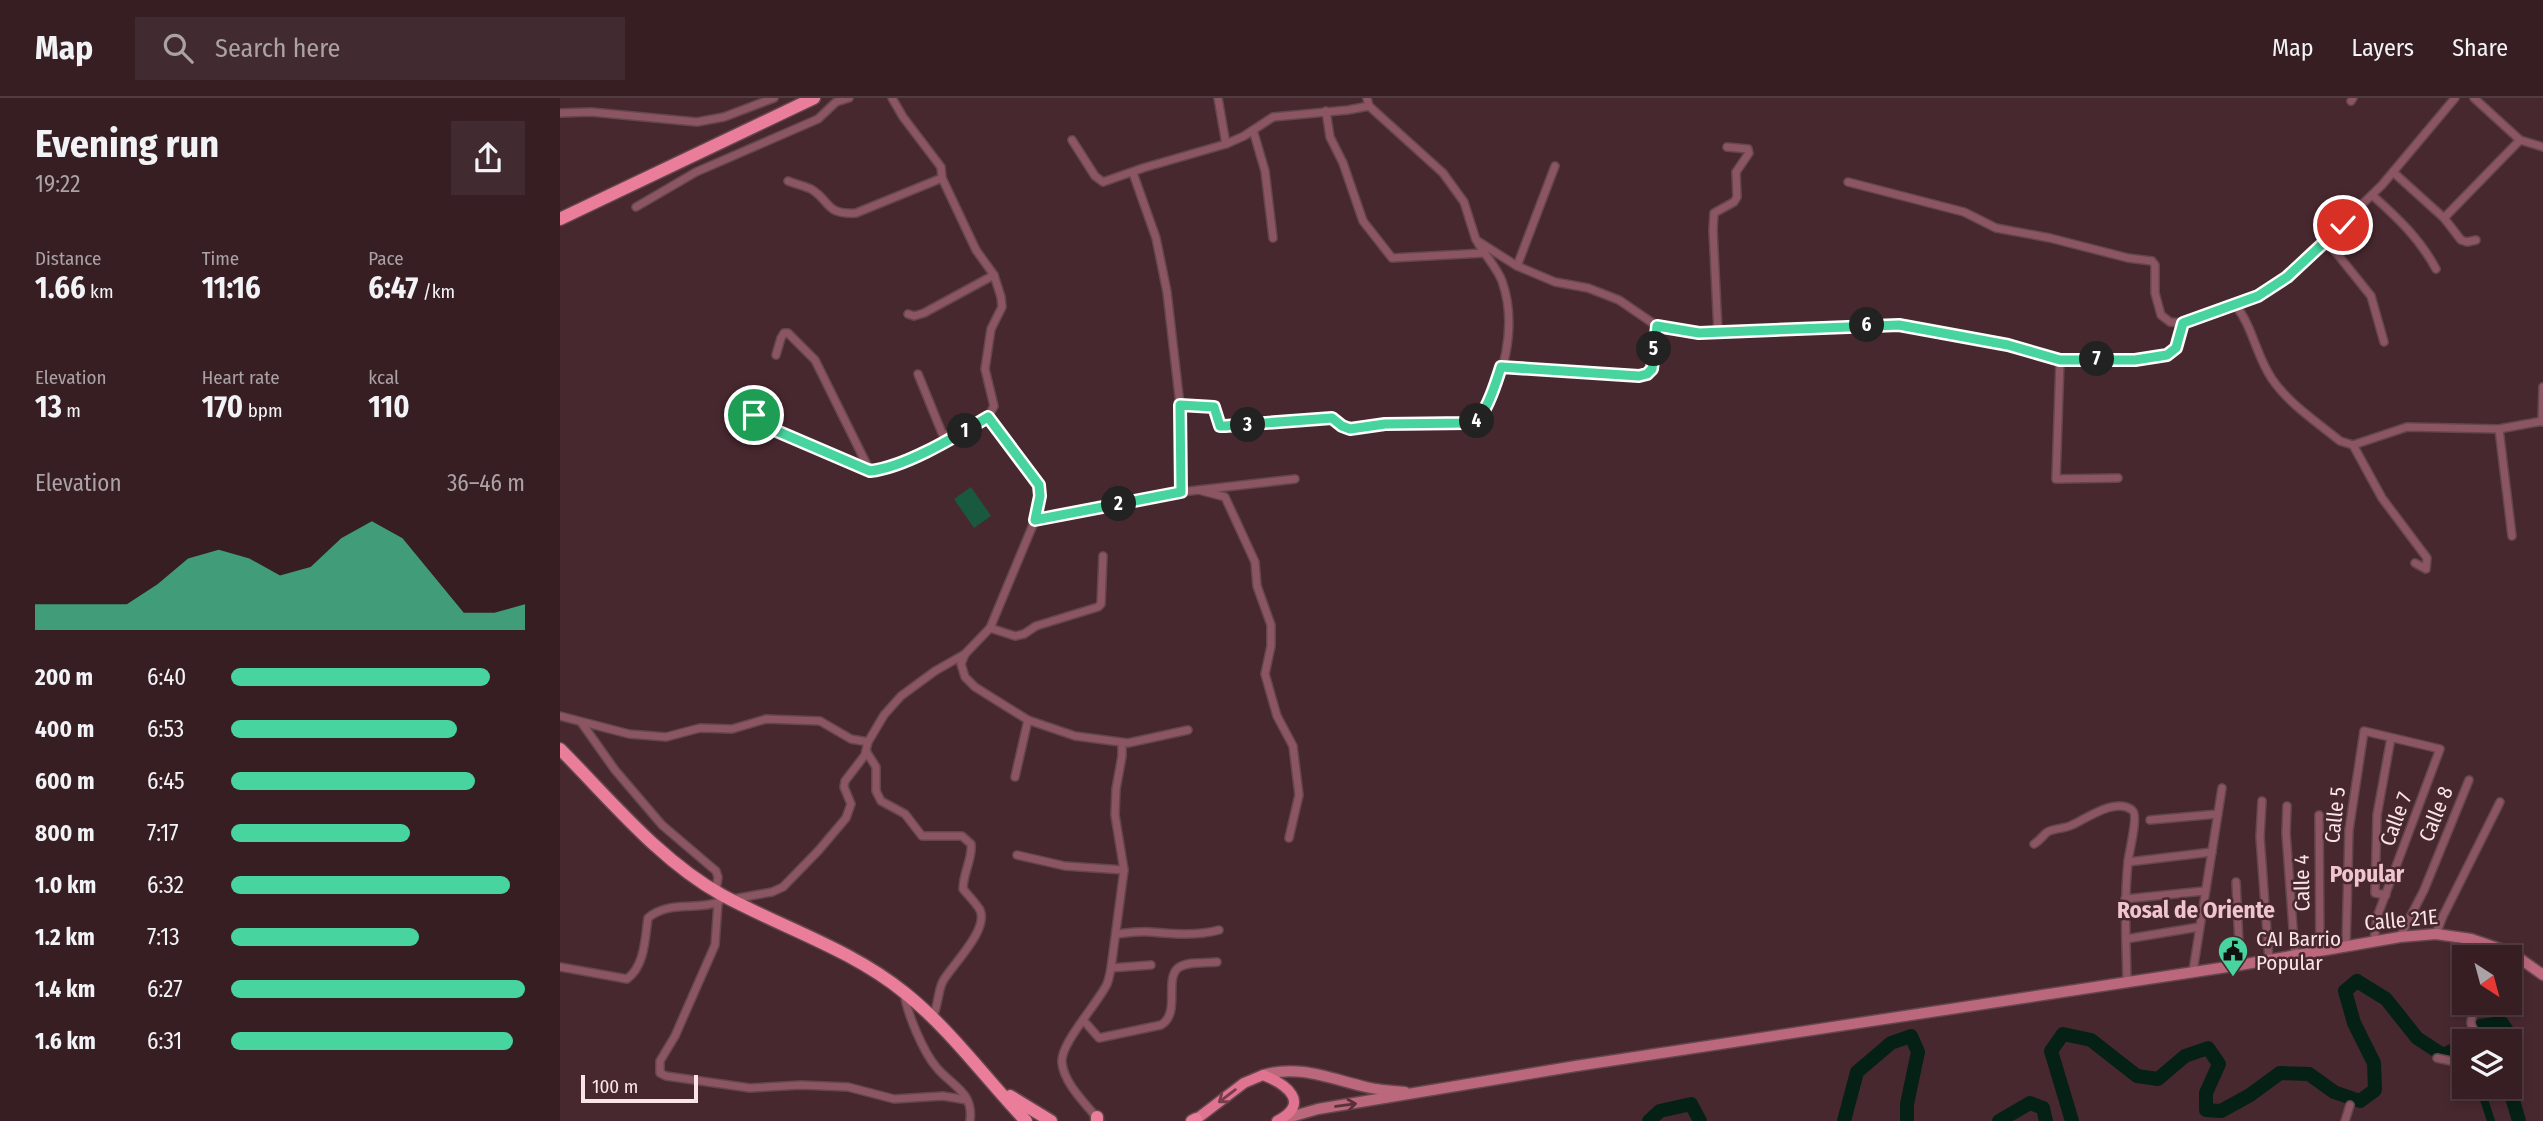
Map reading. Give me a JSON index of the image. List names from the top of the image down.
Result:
{
  "streets": {
    "main road": ["Calle 21E"],
    "street": [
      "Calle 8",
      "Calle 5",
      "Calle 7",
      "Calle 4"
    ]
  },
  "crossings": [
    ["Calle 8", "Calle 21E"],
    ["Calle 5", "Calle 7"],
    ["Calle 5", "Calle 21E"],
    ["Calle 7", "Calle 21E"],
    ["Calle 4", "Calle 21E"]
  ],
  "districts": ["Popular", "Rosal de Oriente"],
  "places": {
    "public building": ["CAI Barrio Popular"]
  },
  "scale_bar": "100 m",
  "north": "bottom right",
  "page": {
    "header": "Map",
    "search": "Search here",
    "nav": ["Map", "Layers", "Share"],
    "heading": ["Evening run", "19:22"],
    "stats": [
      ["Distance", "1.66 km"],
      ["Time", "11:16"],
      ["Pace", "6:47 /km"],
      ["Elevation", "13 m"],
      ["Heart rate", "170 bpm"],
      ["kcal", "110"]
    ],
    "pins": [
      "6",
      "5",
      "7",
      "4",
      "3",
      "1",
      "2"
    ],
    "chart": ["Elevation", "36–46 m"],
    "list": [
      {
        "name": "200 m",
        "note": "6:40"
      },
      {
        "name": "400 m",
        "note": "6:53"
      },
      {
        "name": "600 m",
        "note": "6:45"
      },
      {
        "name": "800 m",
        "note": "7:17"
      },
      {
        "name": "1.0 km",
        "note": "6:32"
      },
      {
        "name": "1.2 km",
        "note": "7:13"
      },
      {
        "name": "1.4 km",
        "note": "6:27"
      },
      {
        "name": "1.6 km",
        "note": "6:31"
      }
    ],
    "scale": "100 m"
  }
}
